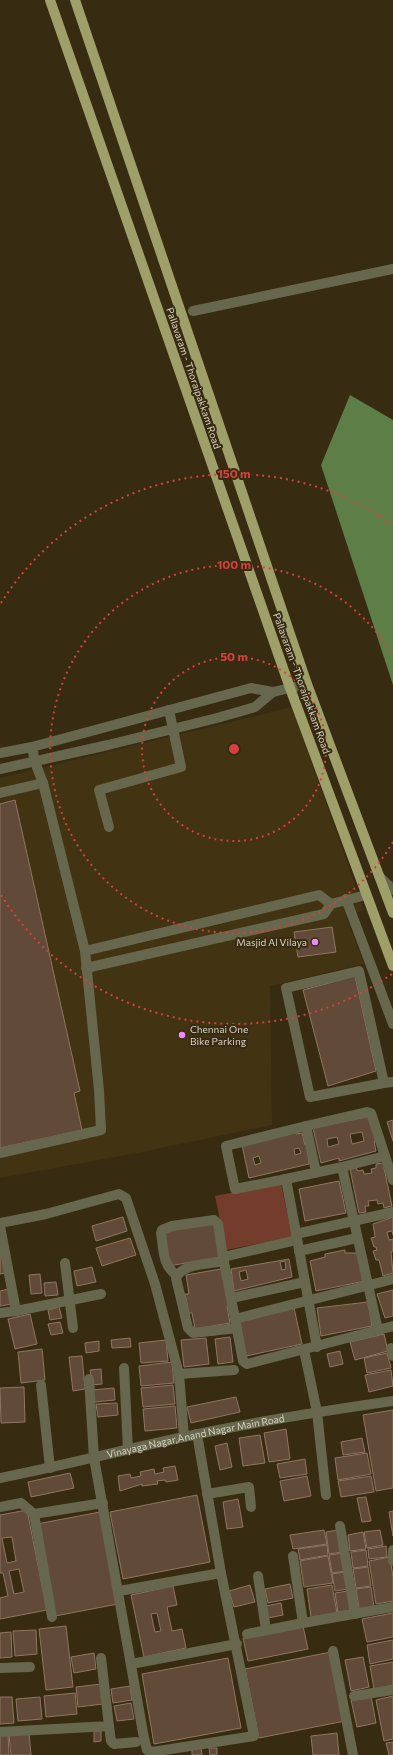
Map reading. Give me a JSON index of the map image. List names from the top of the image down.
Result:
{
  "streets": {
    "main road": ["Pallavaram - Thoraipakkam Road"],
    "street": ["Vinayaga Nagar,Anand Nagar Main Road"]
  },
  "places": ["Masjid Al Vilaya", "Chennai One Bike Parking"],
  "rings": ["150 m", "100 m", "50 m"]
}
